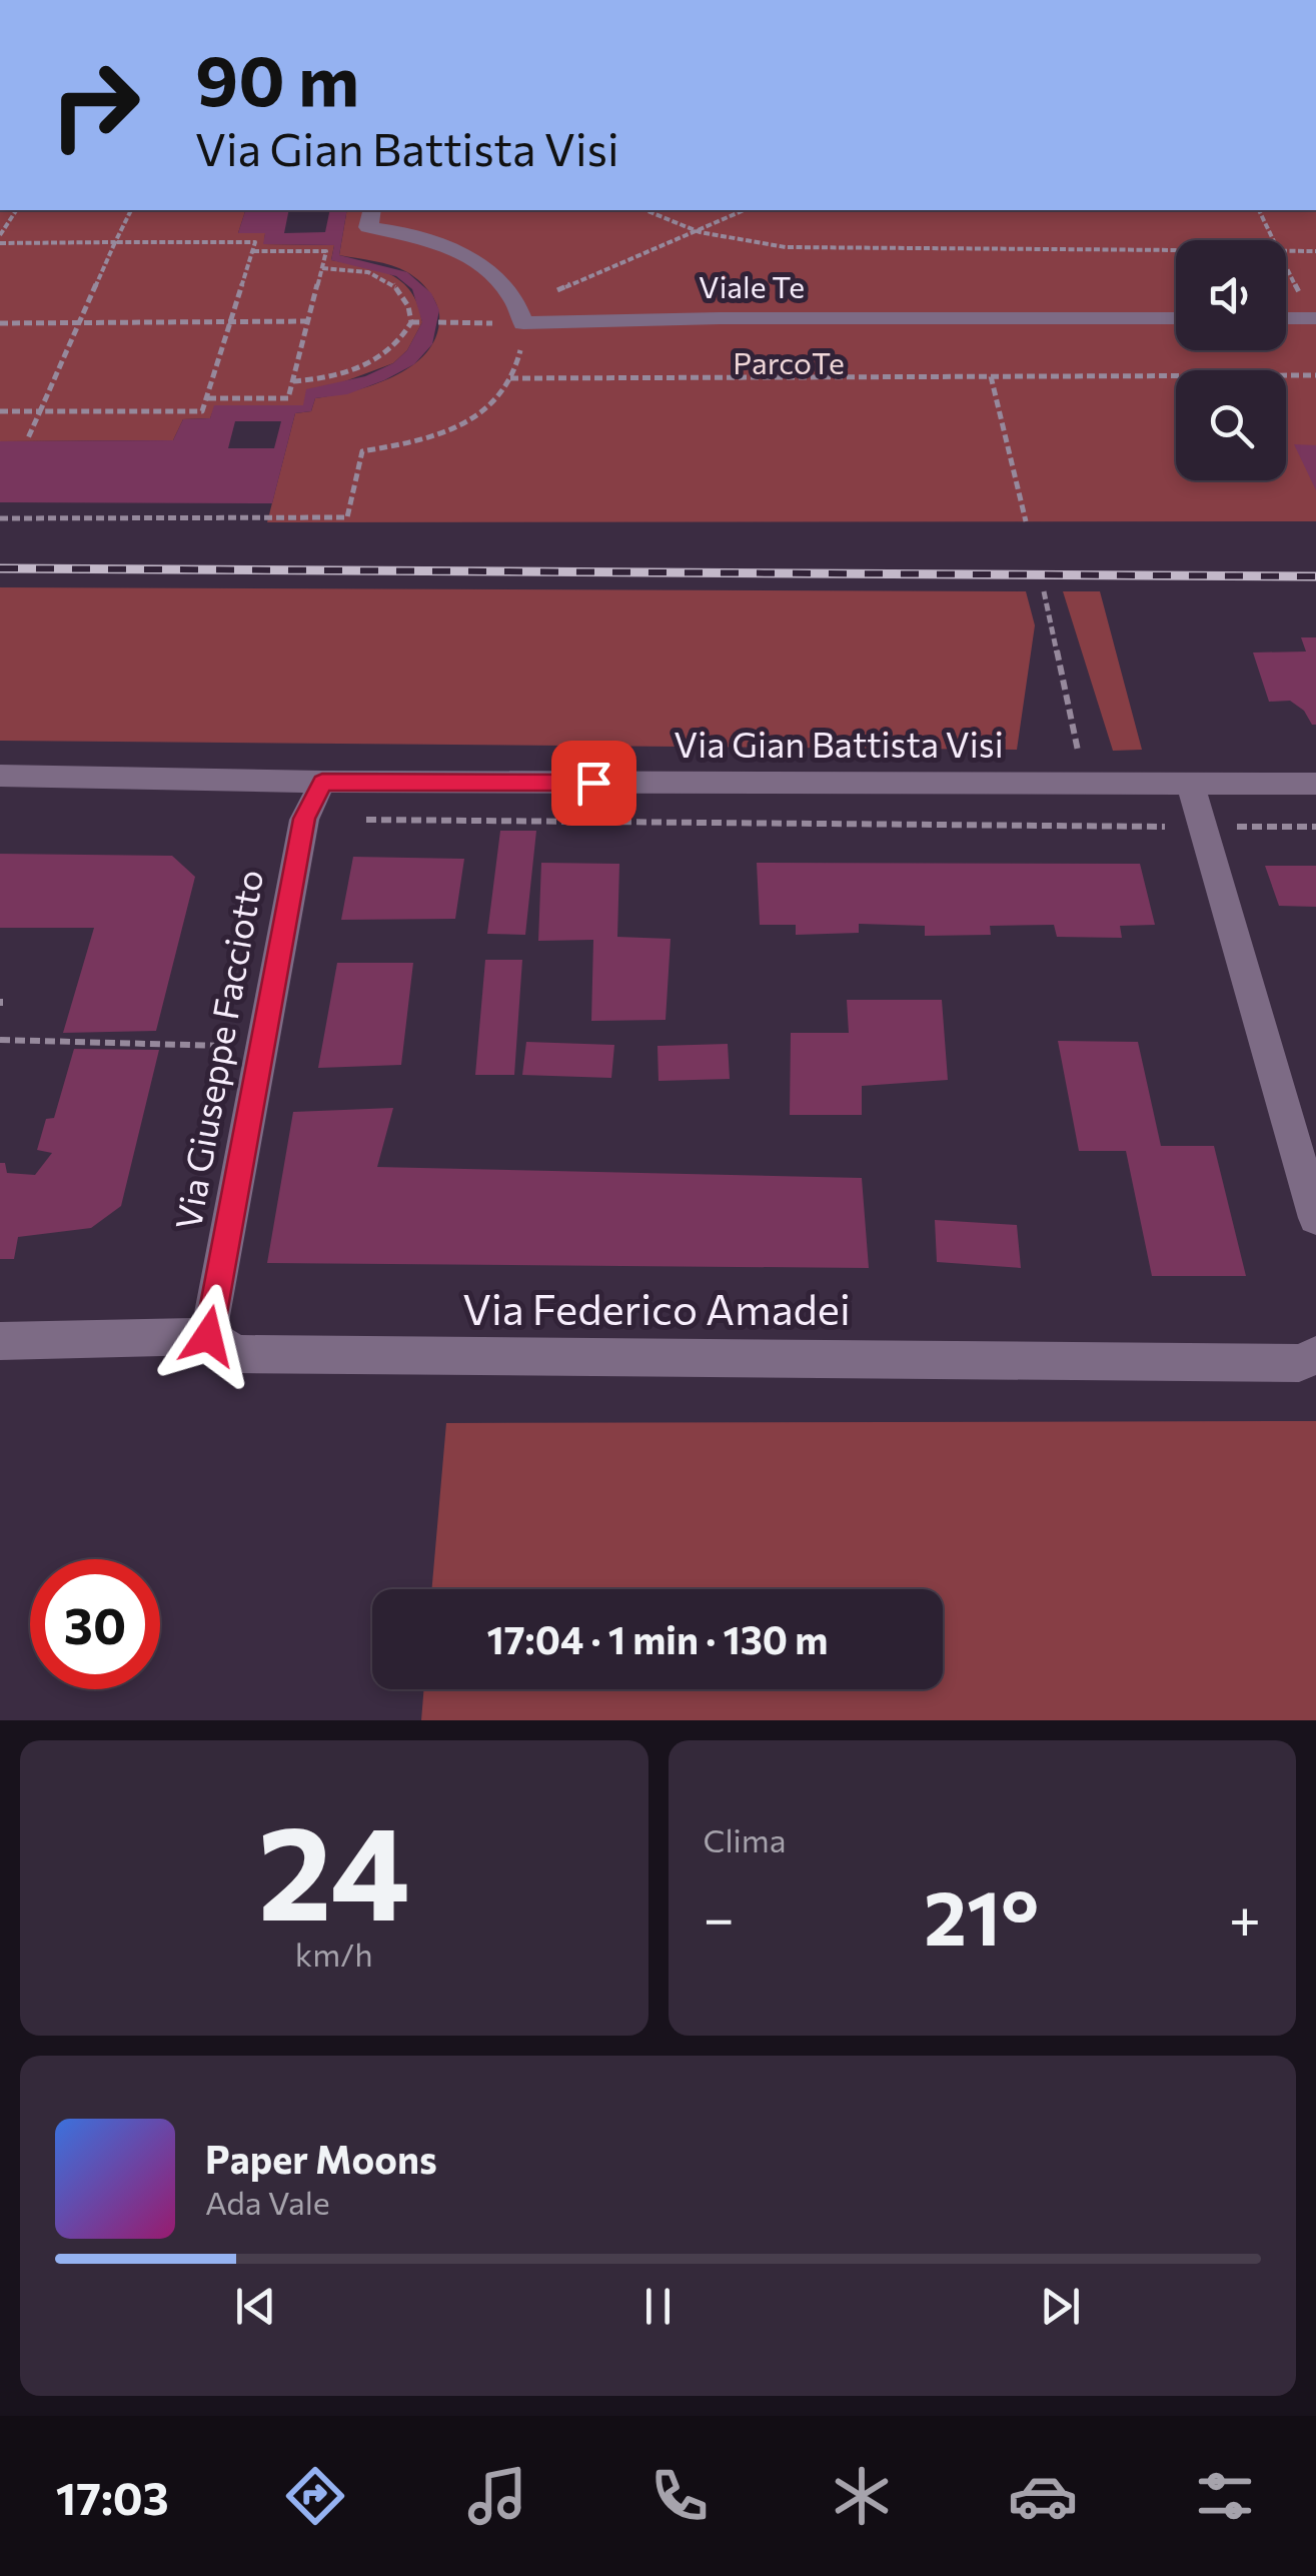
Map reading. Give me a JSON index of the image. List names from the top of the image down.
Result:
{
  "streets": {
    "street": [
      "Viale Te",
      "Via Gian Battista Visi",
      "Via Giuseppe Facciotto",
      "Via Federico Amadei"
    ]
  },
  "crossings": [
    ["Via Gian Battista Visi", "Via Giuseppe Facciotto"],
    ["Via Giuseppe Facciotto", "Via Federico Amadei"]
  ],
  "parks": ["ParcoTe"],
  "page": {
    "turn": ["90 m", "Via Gian Battista Visi"],
    "limit": "30",
    "trip": "17:04 · 1 min · 130 m",
    "tile": [
      ["24", "km/h"],
      "Clima"
    ],
    "heat": ["−", "21°", "+"],
    "song": ["Paper Moons", "Ada Vale"],
    "tabs": "17:03"
  }
}
